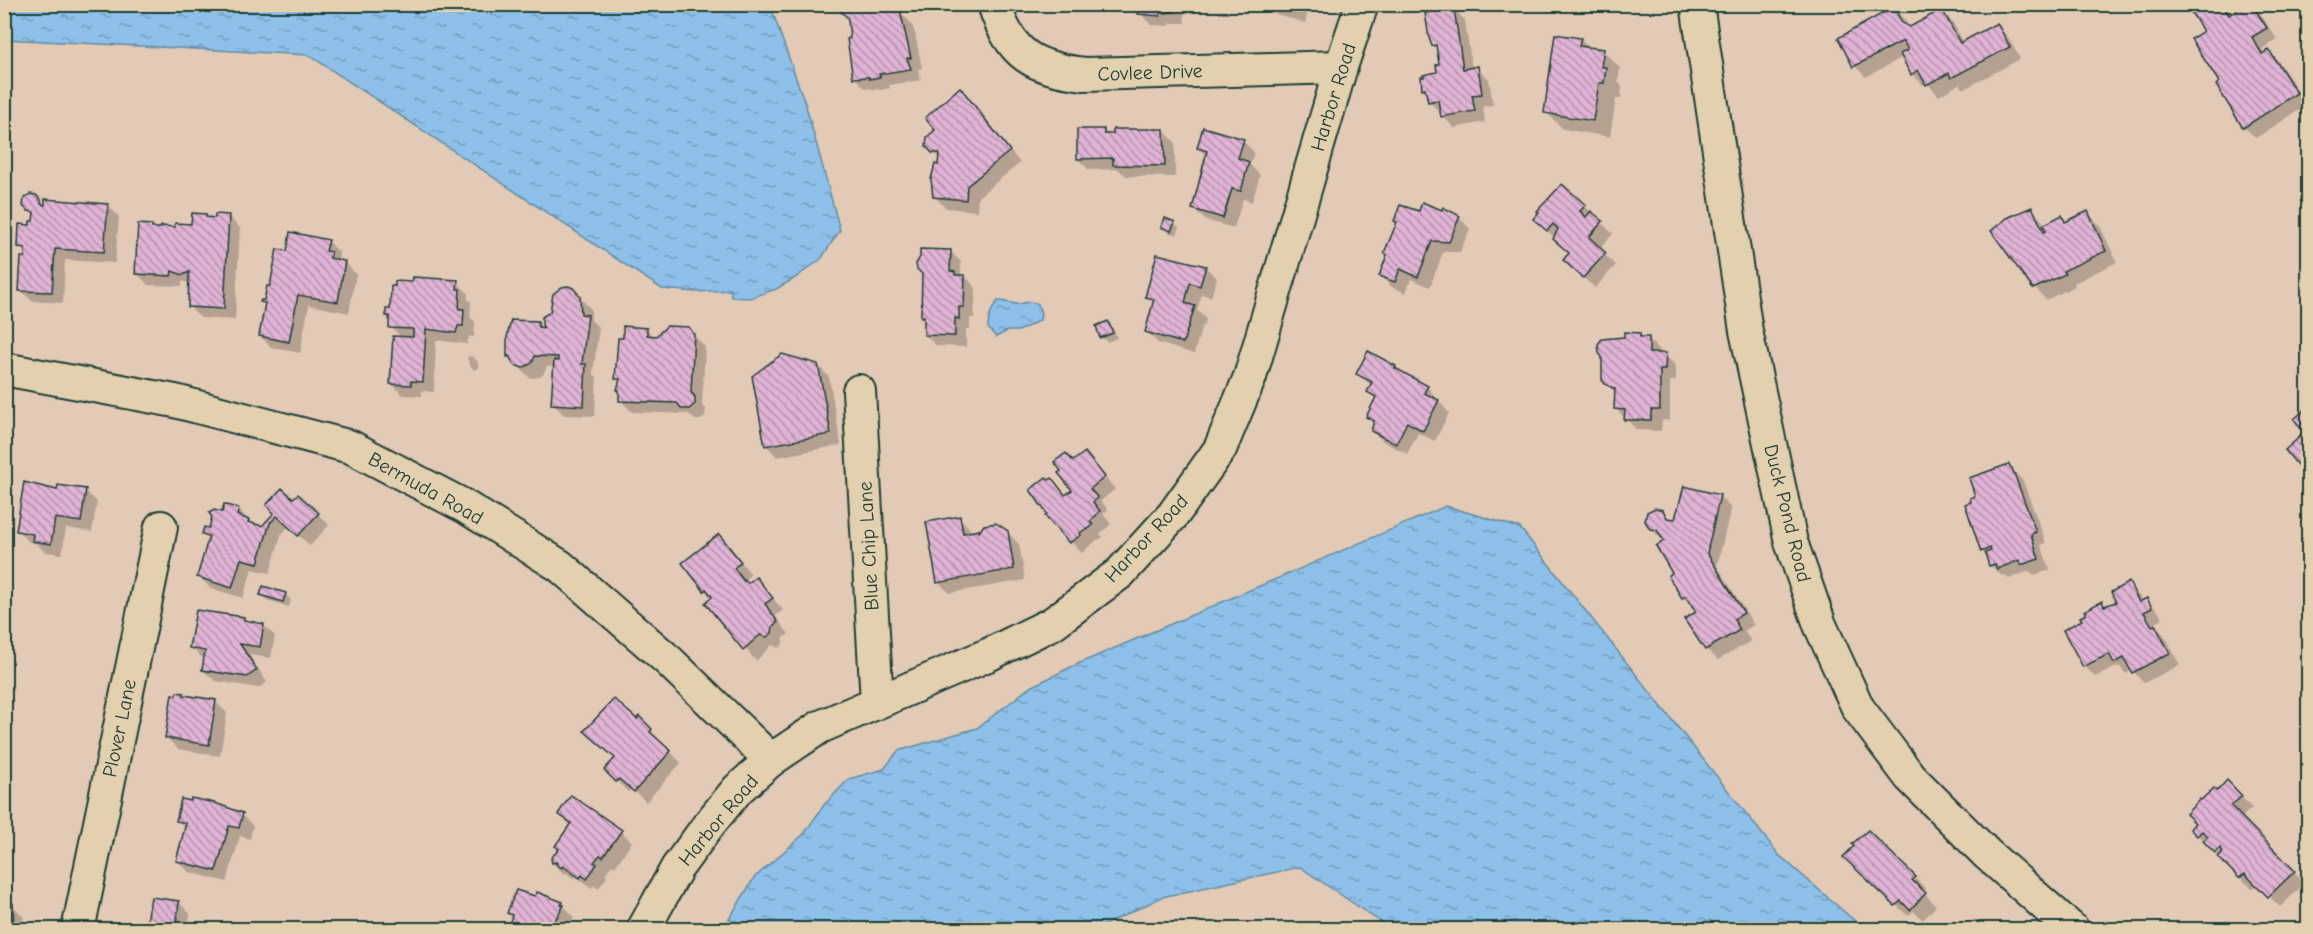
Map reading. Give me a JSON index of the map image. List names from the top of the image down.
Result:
{
  "streets": {
    "street": [
      "Covlee Drive",
      "Harbor Road",
      "Bermuda Road",
      "Duck Pond Road",
      "Blue Chip Lane",
      "Plover Lane"
    ]
  },
  "crossings": [
    ["Covlee Drive", "Harbor Road"],
    ["Harbor Road", "Bermuda Road"],
    ["Harbor Road", "Blue Chip Lane"]
  ]
}
